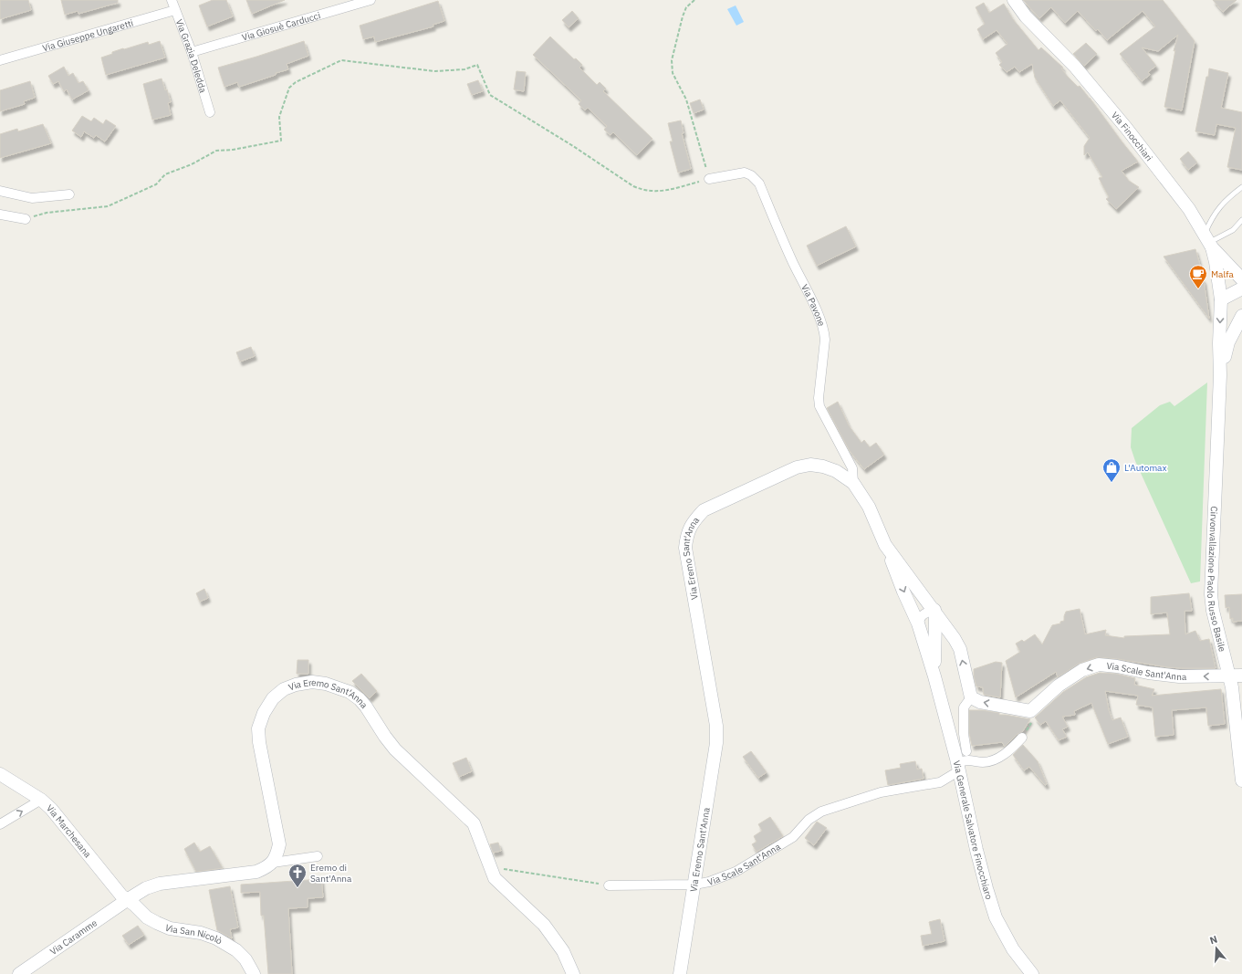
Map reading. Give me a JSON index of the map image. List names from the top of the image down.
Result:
{
  "streets": {
    "street": [
      "Via Giosuè Carducci",
      "Via Giuseppe Ungaretti",
      "Via Grazia Deledda",
      "Via Finocchiari",
      "Via Pavone",
      "Via Eremo Sant'Anna",
      "Cirvonvallazione Paolo Russo Basile",
      "Via Scale Sant'Anna",
      "Via Generale Salvatore Finocchiaro",
      "Via Marchesana",
      "Via San Nicolò",
      "Via Caramme"
    ]
  },
  "crossings": [
    ["Via Giosuè Carducci", "Via Grazia Deledda"],
    ["Via Giuseppe Ungaretti", "Via Grazia Deledda"],
    ["Via Pavone", "Via Eremo Sant'Anna"],
    ["Via Eremo Sant'Anna", "Via Scale Sant'Anna"],
    ["Cirvonvallazione Paolo Russo Basile", "Via Scale Sant'Anna"],
    ["Via Scale Sant'Anna", "Via Generale Salvatore Finocchiaro"],
    ["Via Marchesana", "Via San Nicolò"],
    ["Via Marchesana", "Via Caramme"],
    ["Via San Nicolò", "Via Caramme"]
  ],
  "places": {
    "cafe": ["Malfa"],
    "shop": ["L'Automax"],
    "church": ["Eremo di Sant'Anna"]
  },
  "north": "top"
}
